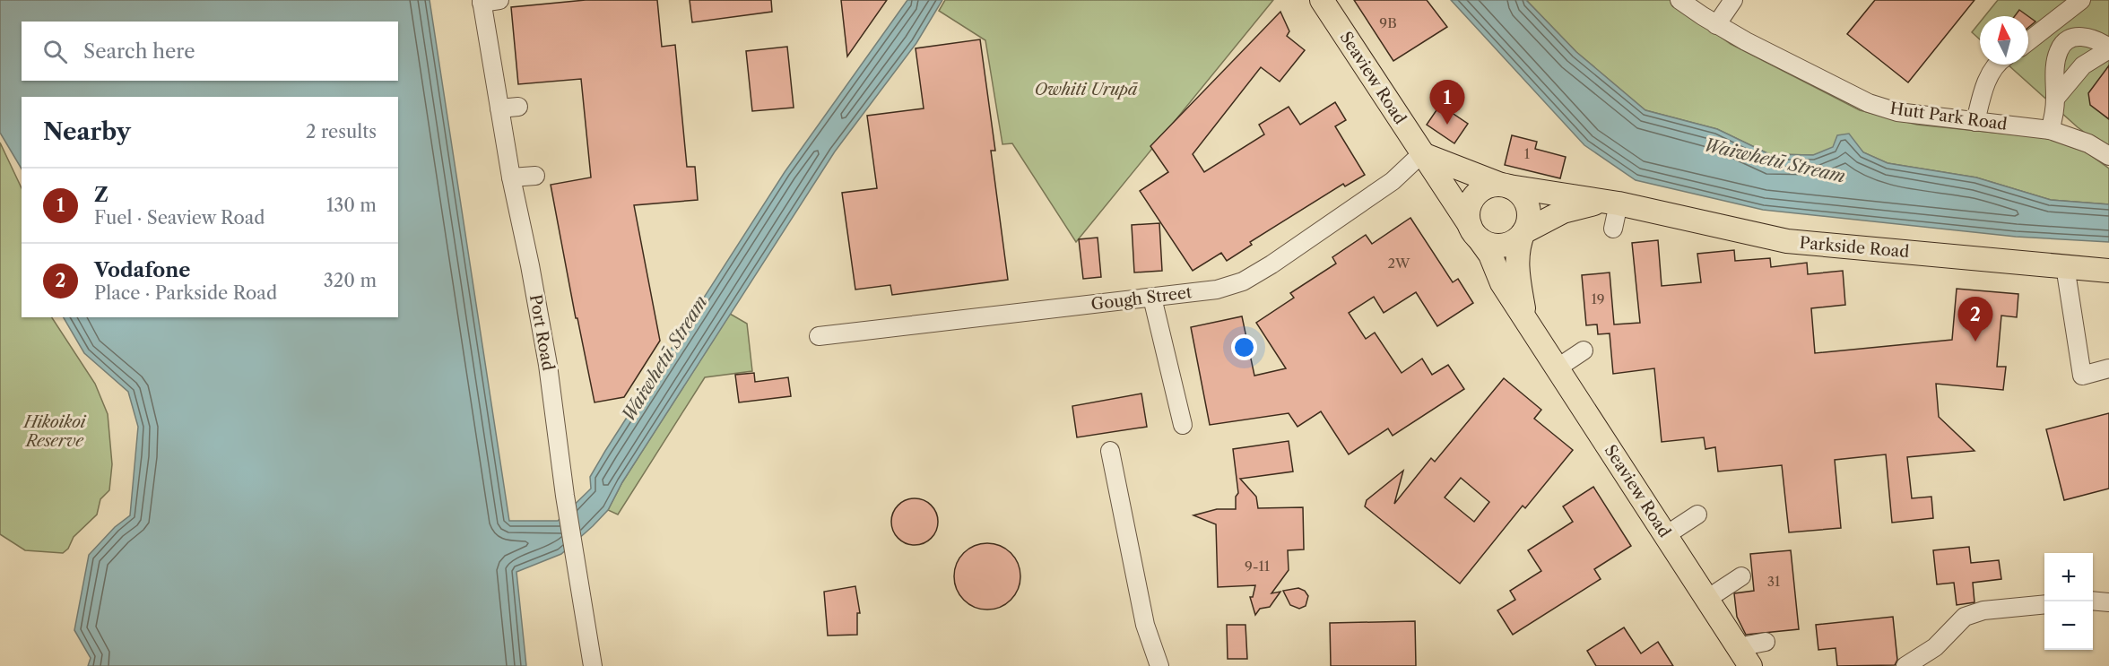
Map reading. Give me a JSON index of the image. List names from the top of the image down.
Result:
{
  "streets": {
    "main road": ["Seaview Road", "Parkside Road"],
    "street": ["Hutt Park Road", "Gough Street", "Port Road"]
  },
  "crossings": [
    ["Seaview Road", "Parkside Road"],
    ["Seaview Road", "Gough Street"]
  ],
  "water": ["Waiwhetū Stream"],
  "parks": ["Owhiti Urupā", "Hikoikoi Reserve"],
  "house_numbers": [
    "9B",
    "1",
    "2W",
    "19",
    "9-11",
    "31"
  ],
  "north": "top",
  "page": {
    "search": "Search here",
    "pins": ["1", "2"],
    "heading": ["Nearby", "2 results"],
    "list": [
      {
        "mark": "1",
        "name": "Z",
        "note": "Fuel · Seaview Road",
        "value": "130 m"
      },
      {
        "mark": "2",
        "name": "Vodafone",
        "note": "Place · Parkside Road",
        "value": "320 m"
      }
    ],
    "map_buttons": ["+", "−"]
  }
}
